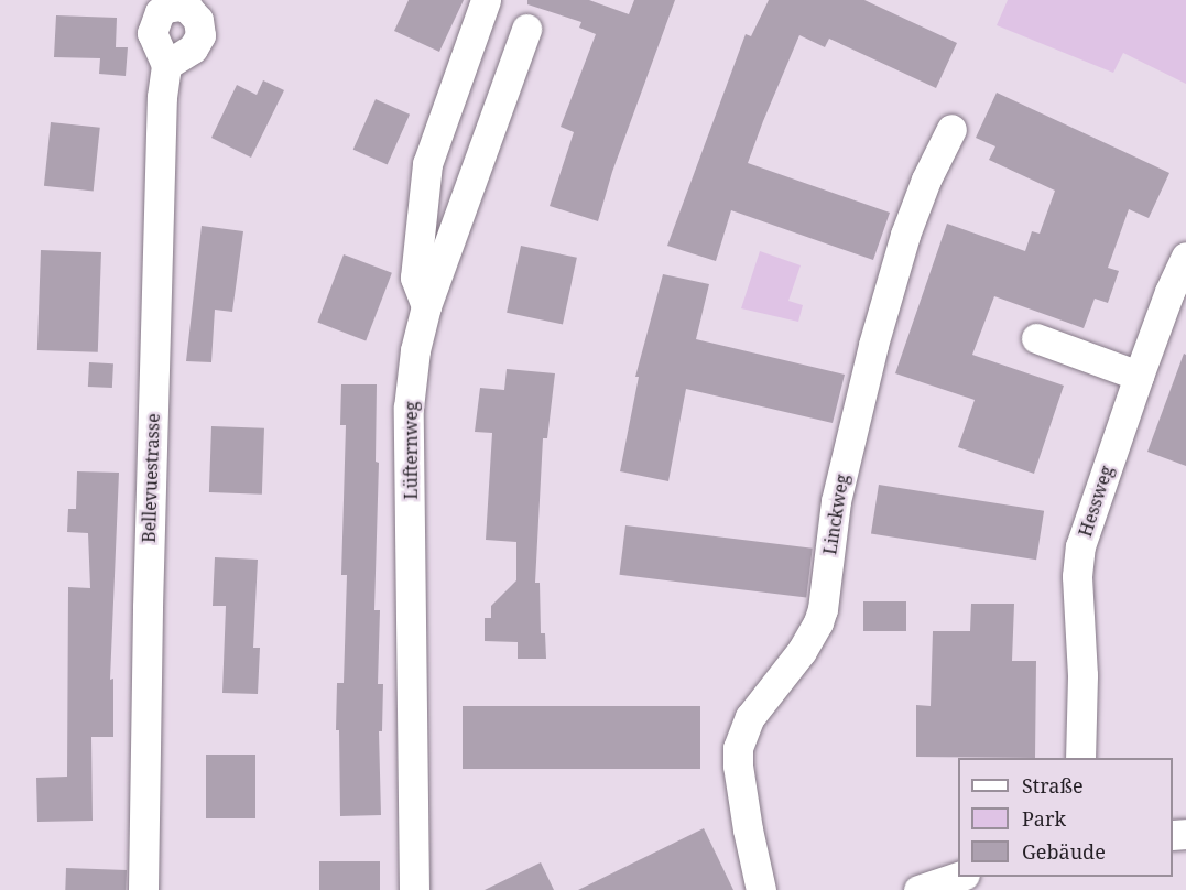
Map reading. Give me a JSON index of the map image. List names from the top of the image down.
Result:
{
  "streets": {
    "street": [
      "Lüfternweg",
      "Bellevuestrasse",
      "Hessweg",
      "Linckweg"
    ]
  },
  "legend": ["Straße", "Park", "Gebäude"]
}
